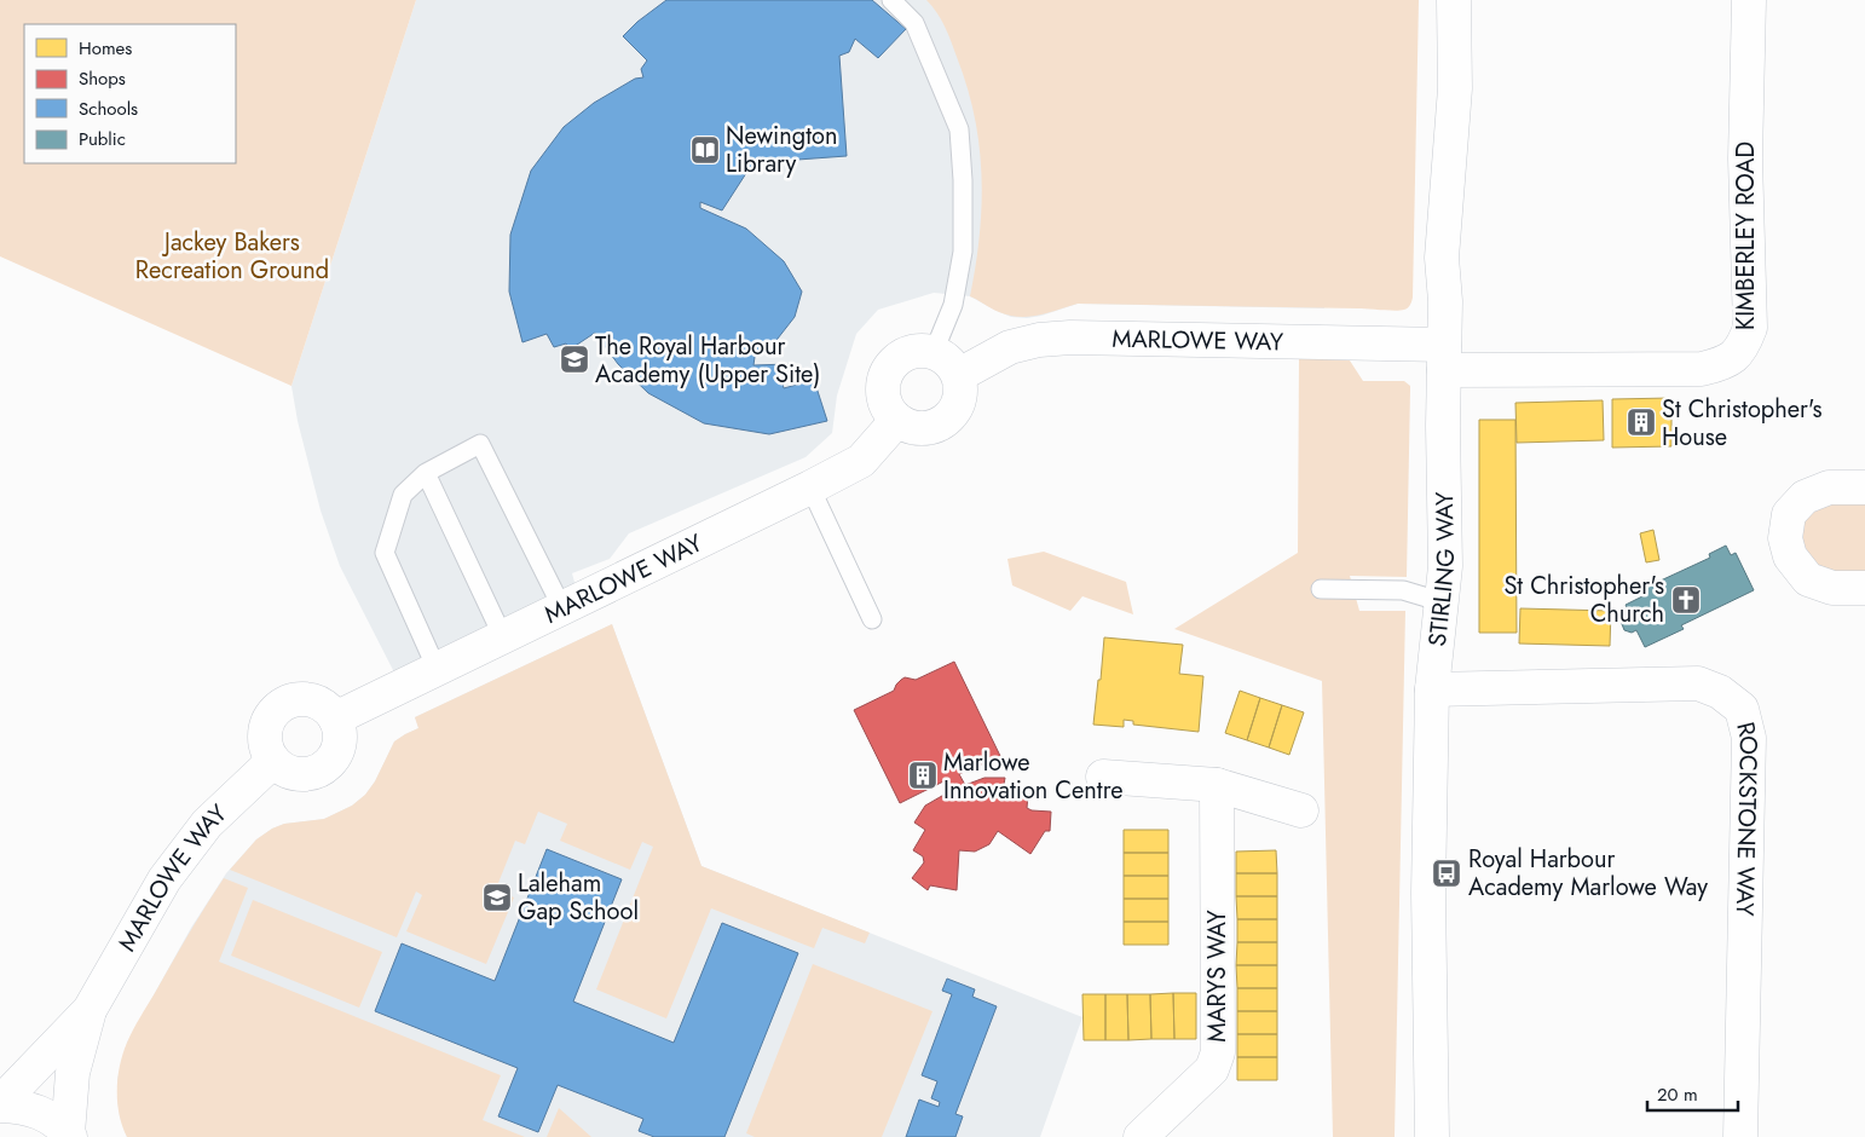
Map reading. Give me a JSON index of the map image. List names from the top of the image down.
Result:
{
  "streets": {
    "street": [
      "KIMBERLEY ROAD",
      "MARLOWE WAY",
      "STIRLING WAY",
      "ROCKSTONE WAY",
      "MARYS WAY"
    ]
  },
  "crossings": [
    ["KIMBERLEY ROAD", "MARLOWE WAY"],
    ["KIMBERLEY ROAD", "STIRLING WAY"],
    ["MARLOWE WAY", "STIRLING WAY"],
    ["STIRLING WAY", "ROCKSTONE WAY"]
  ],
  "parks": ["Jackey Bakers Recreation Ground"],
  "places": {
    "library": ["Newington Library"],
    "school or university": ["The Royal Harbour Academy (Upper Site)", "Laleham Gap School"],
    "building": ["St Christopher's House", "Marlowe Innovation Centre"],
    "church": ["St Christopher's Church"],
    "bus stop": ["Royal Harbour Academy Marlowe Way"]
  },
  "legend": [
    "Homes",
    "Shops",
    "Schools",
    "Public"
  ],
  "scale_bar": "20 m"
}
